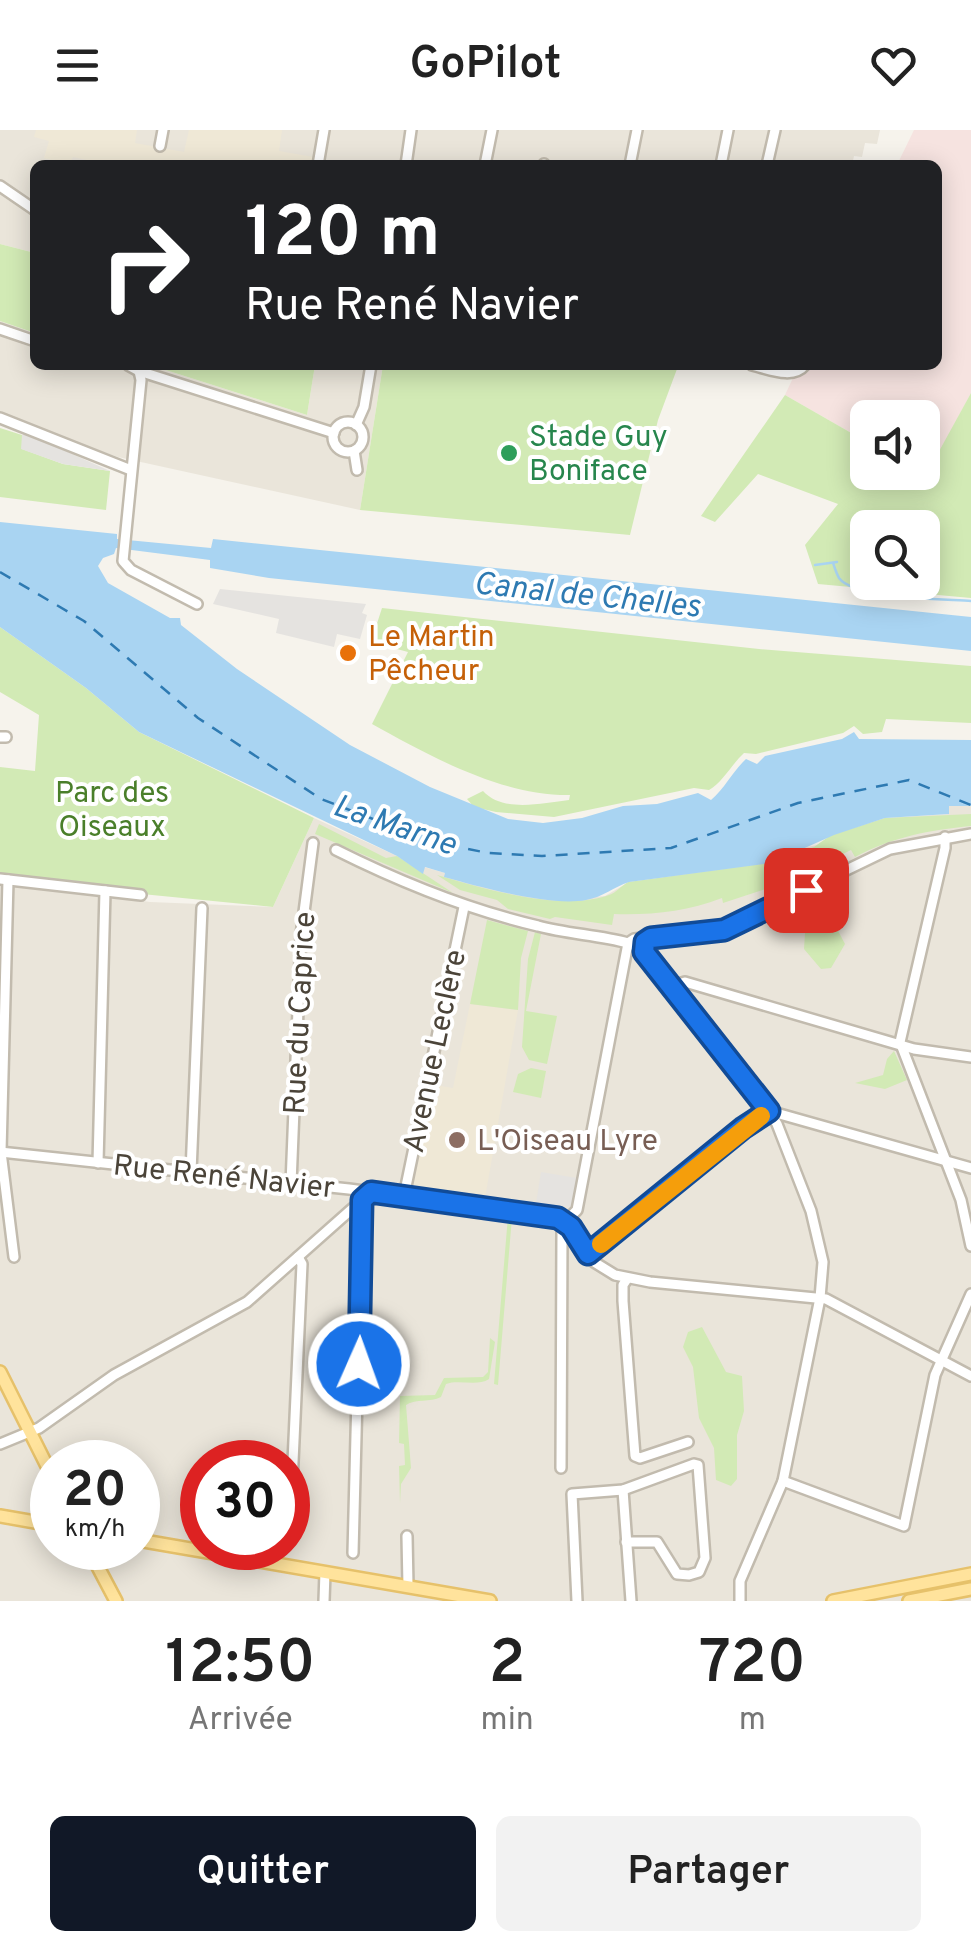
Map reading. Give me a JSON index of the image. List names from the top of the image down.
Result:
{
  "streets": {
    "street": ["Rue du Caprice", "Avenue Leclère", "Rue René Navier"]
  },
  "crossings": [
    ["Rue du Caprice", "Rue René Navier"],
    ["Avenue Leclère", "Rue René Navier"]
  ],
  "water": ["Canal de Chelles", "La Marne"],
  "parks": ["Parc des Oiseaux"],
  "places": ["Stade Guy Boniface", "Le Martin Pêcheur", "L'Oiseau Lyre"],
  "page": {
    "header": "GoPilot",
    "turn": ["120 m", "Rue René Navier"],
    "speed": "20 km/h",
    "limit": "30",
    "eta": [
      "12:50",
      "Arrivée",
      "2",
      "min",
      "720",
      "m"
    ],
    "buttons": ["Quitter", "Partager"]
  }
}
